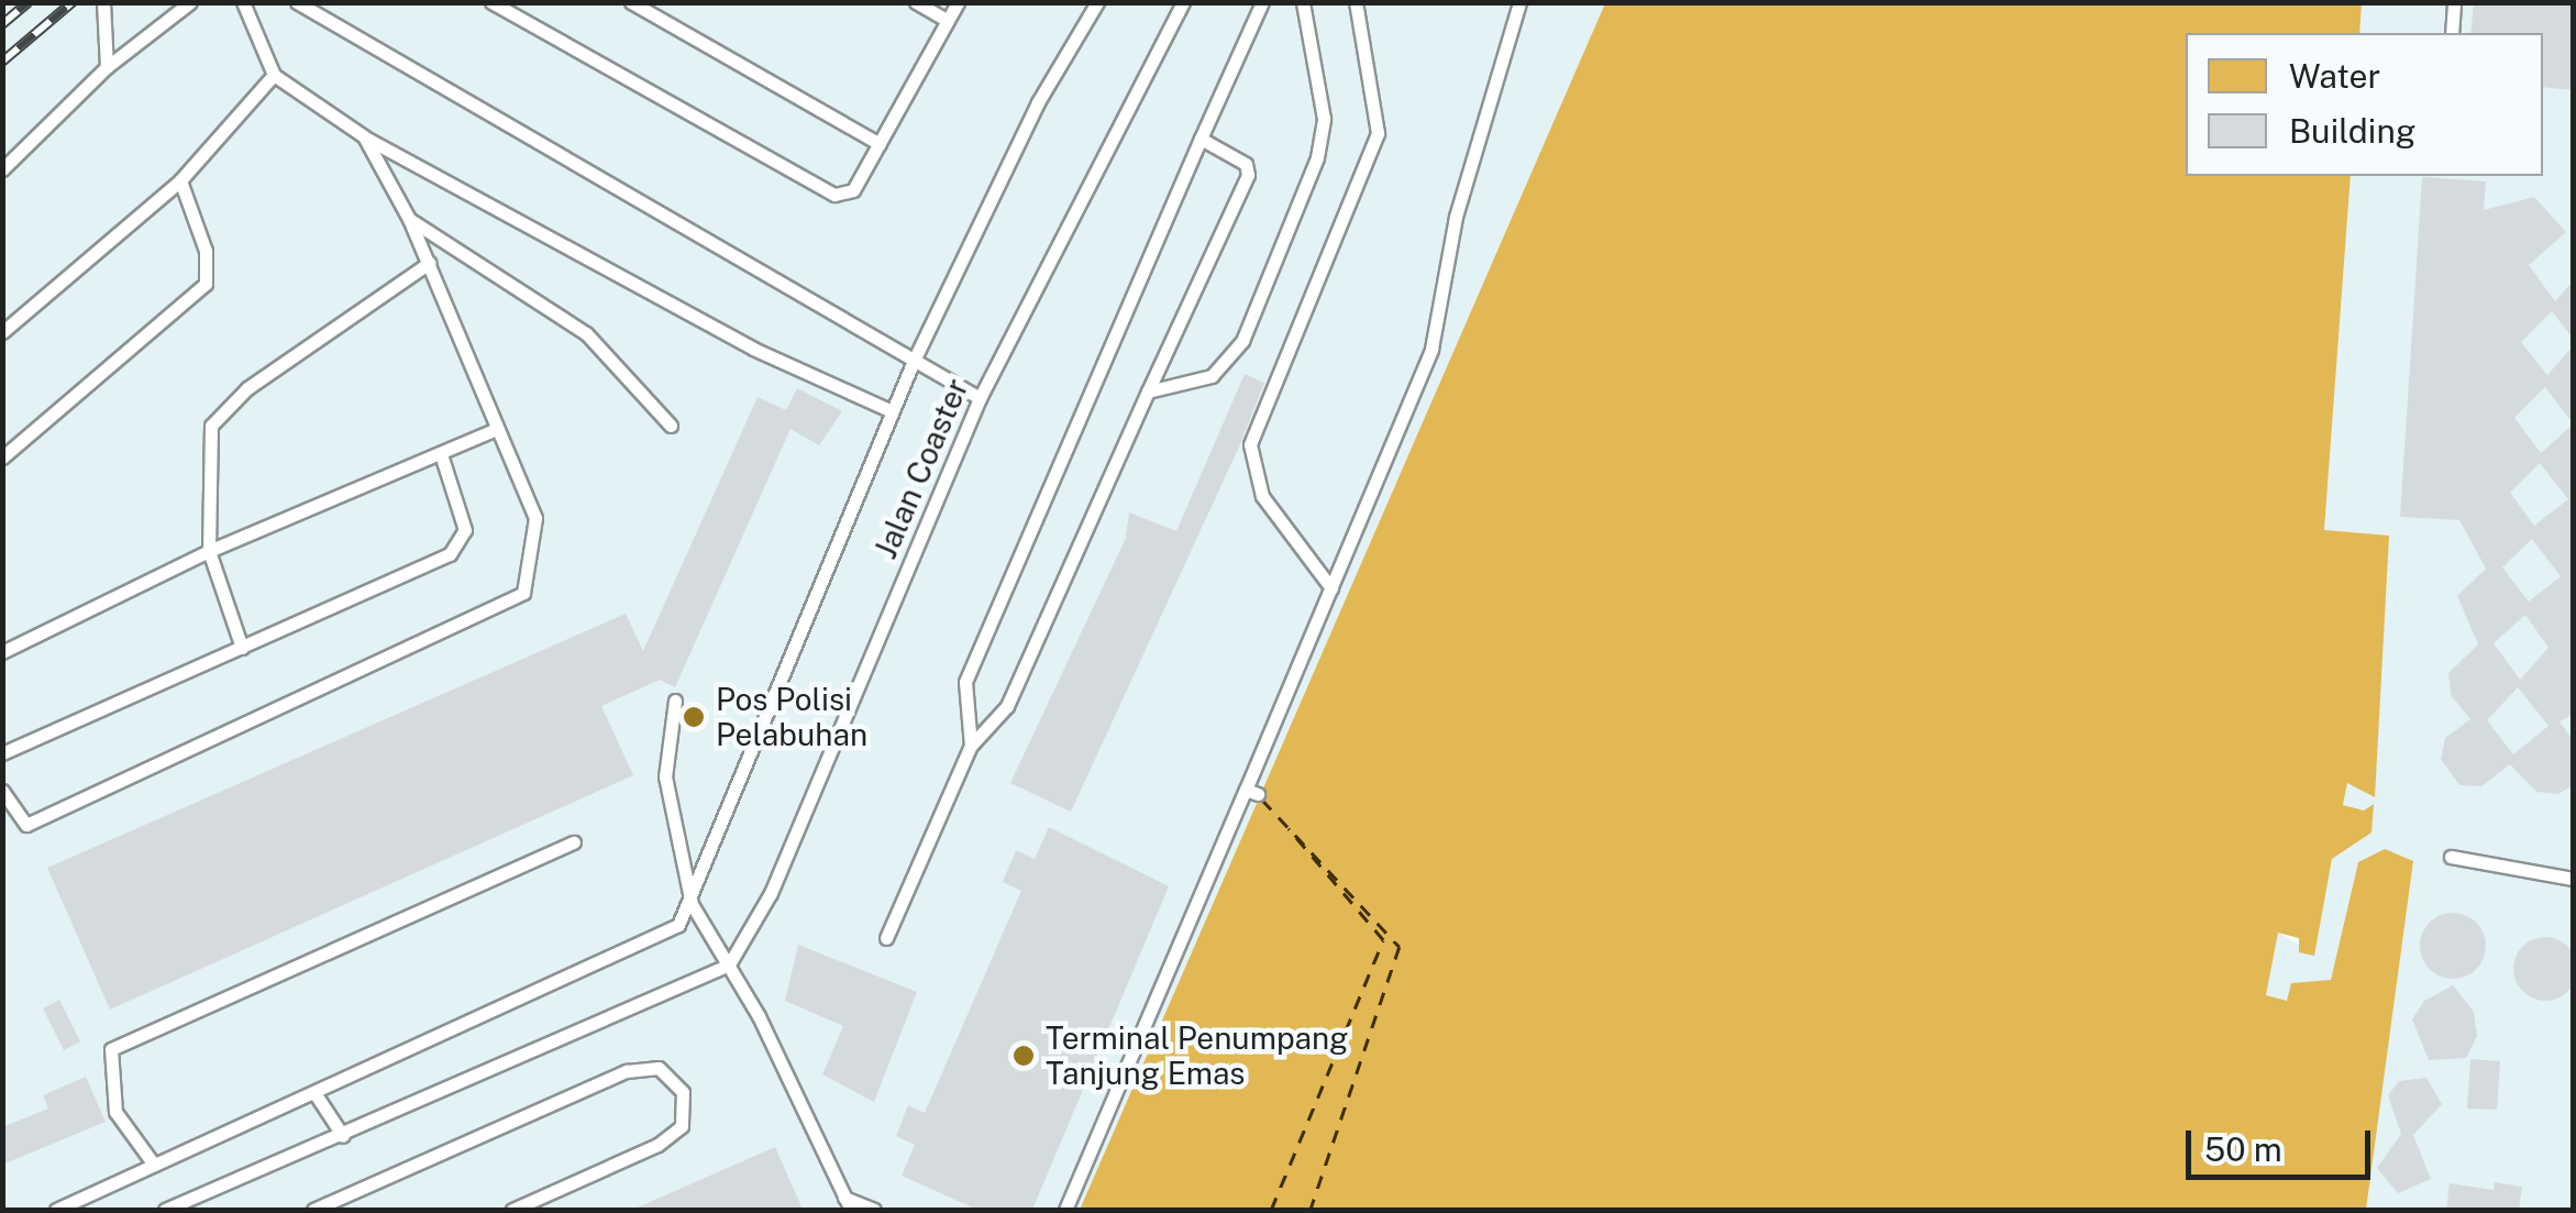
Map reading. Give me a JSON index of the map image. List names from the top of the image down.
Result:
{
  "streets": {
    "lane": ["Jalan Coaster"]
  },
  "places": ["Pos Polisi Pelabuhan", "Terminal Penumpang Tanjung Emas"],
  "legend": ["Water", "Building"],
  "scale_bar": "50 m"
}
